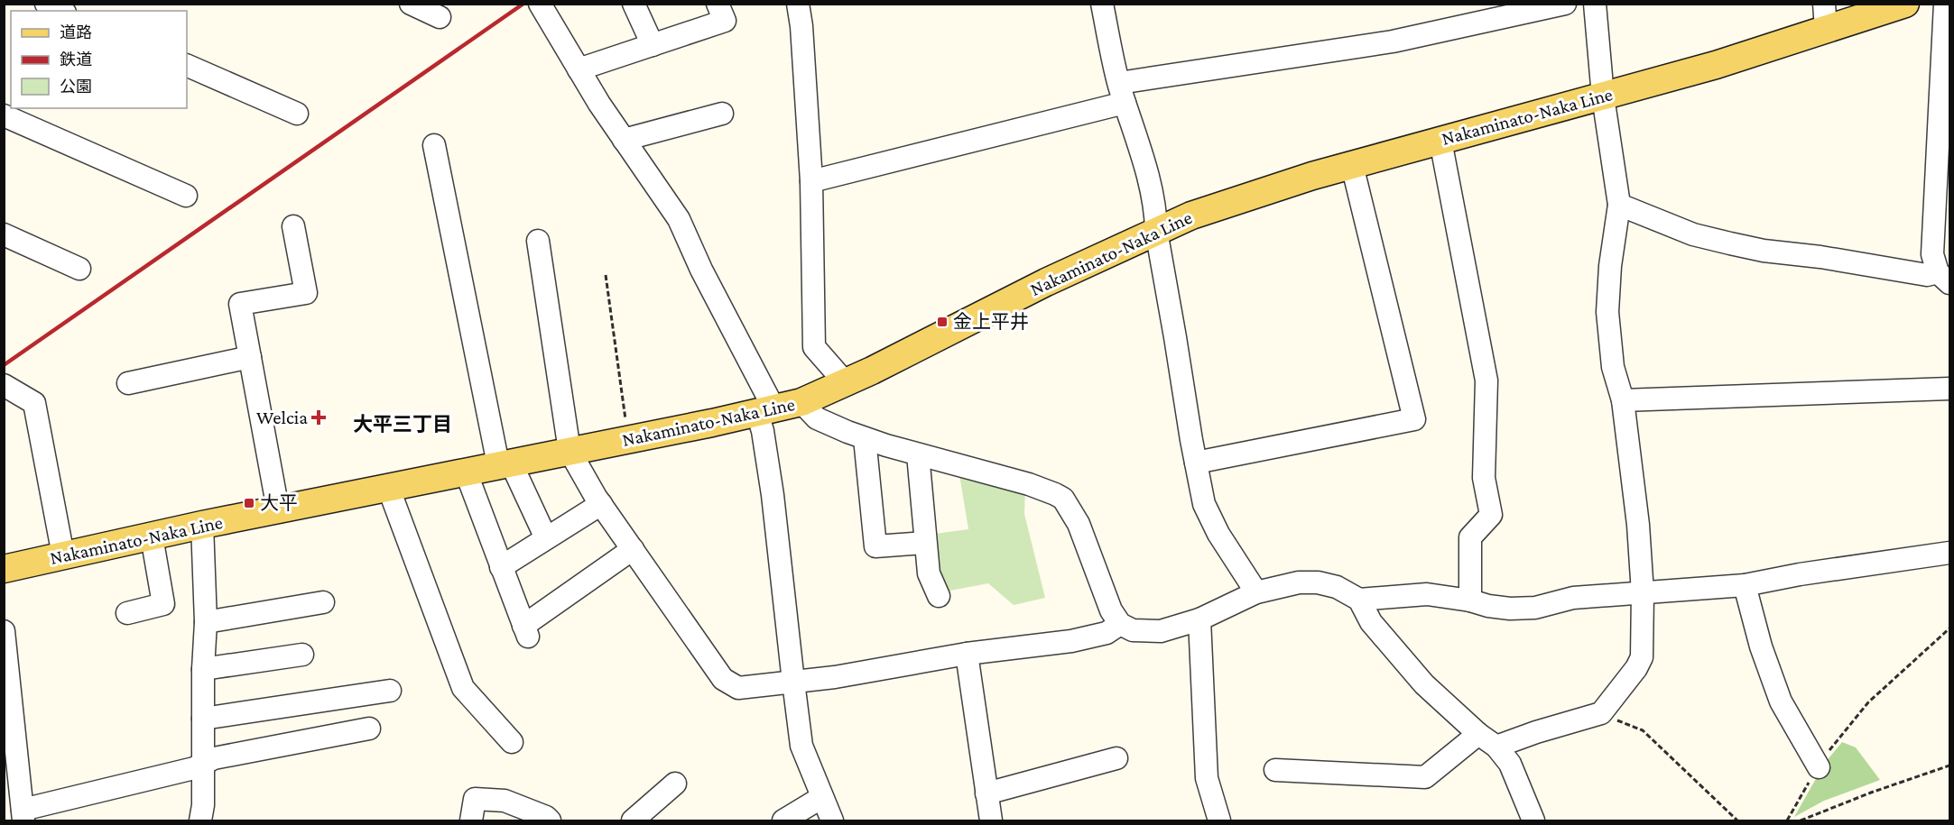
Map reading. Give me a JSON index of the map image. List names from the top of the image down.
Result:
{
  "streets": {
    "main road": ["Nakaminato-Naka Line"]
  },
  "districts": ["大平三丁目"],
  "places": {
    "transit": ["金上平井", "大平"],
    "health": ["Welcia"]
  },
  "legend": ["道路", "鉄道", "公園"]
}
